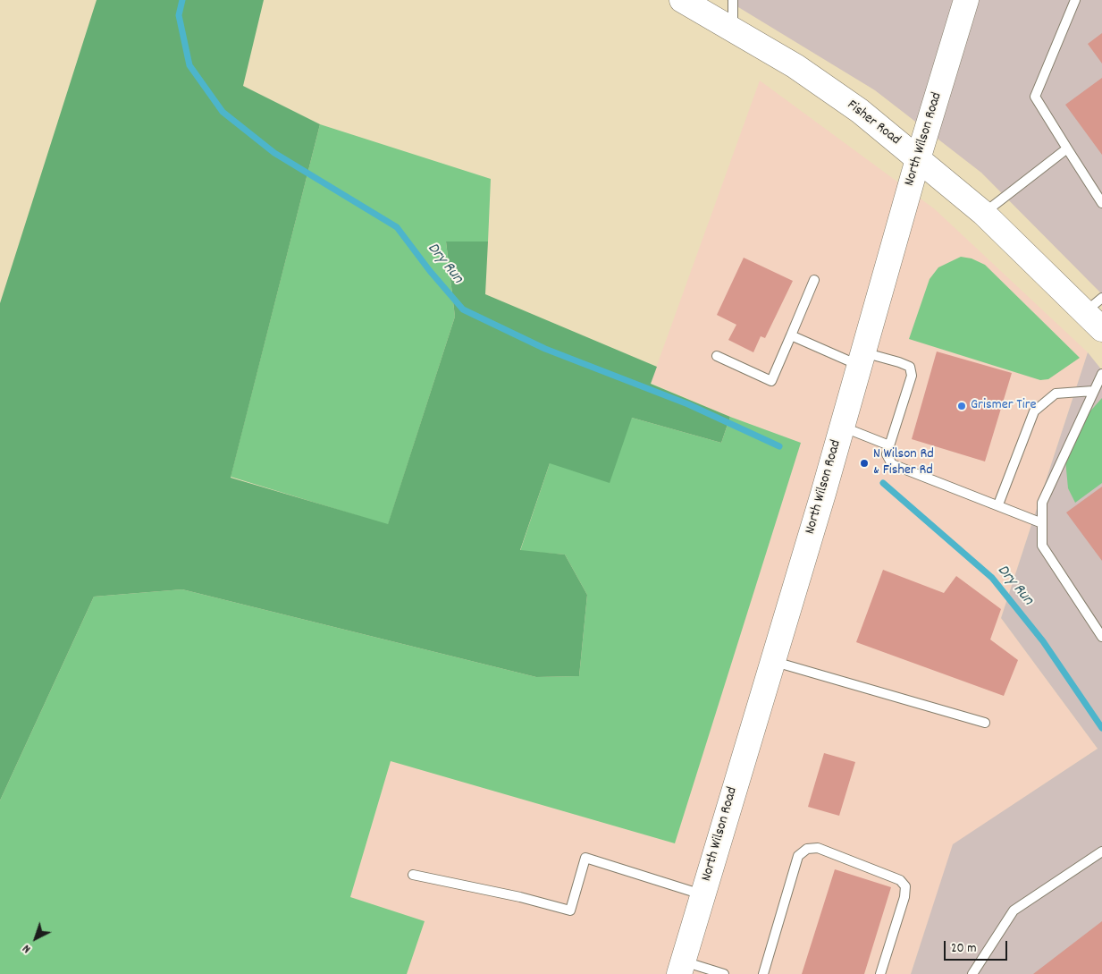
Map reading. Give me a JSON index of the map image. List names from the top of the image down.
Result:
{
  "streets": {
    "main road": ["Fisher Road", "North Wilson Road"]
  },
  "crossings": [
    ["Fisher Road", "North Wilson Road"]
  ],
  "water": ["Dry Run"],
  "places": ["Grismer Tire", "N Wilson Rd & Fisher Rd"],
  "scale_bar": "20 m",
  "north": "bottom left"
}
